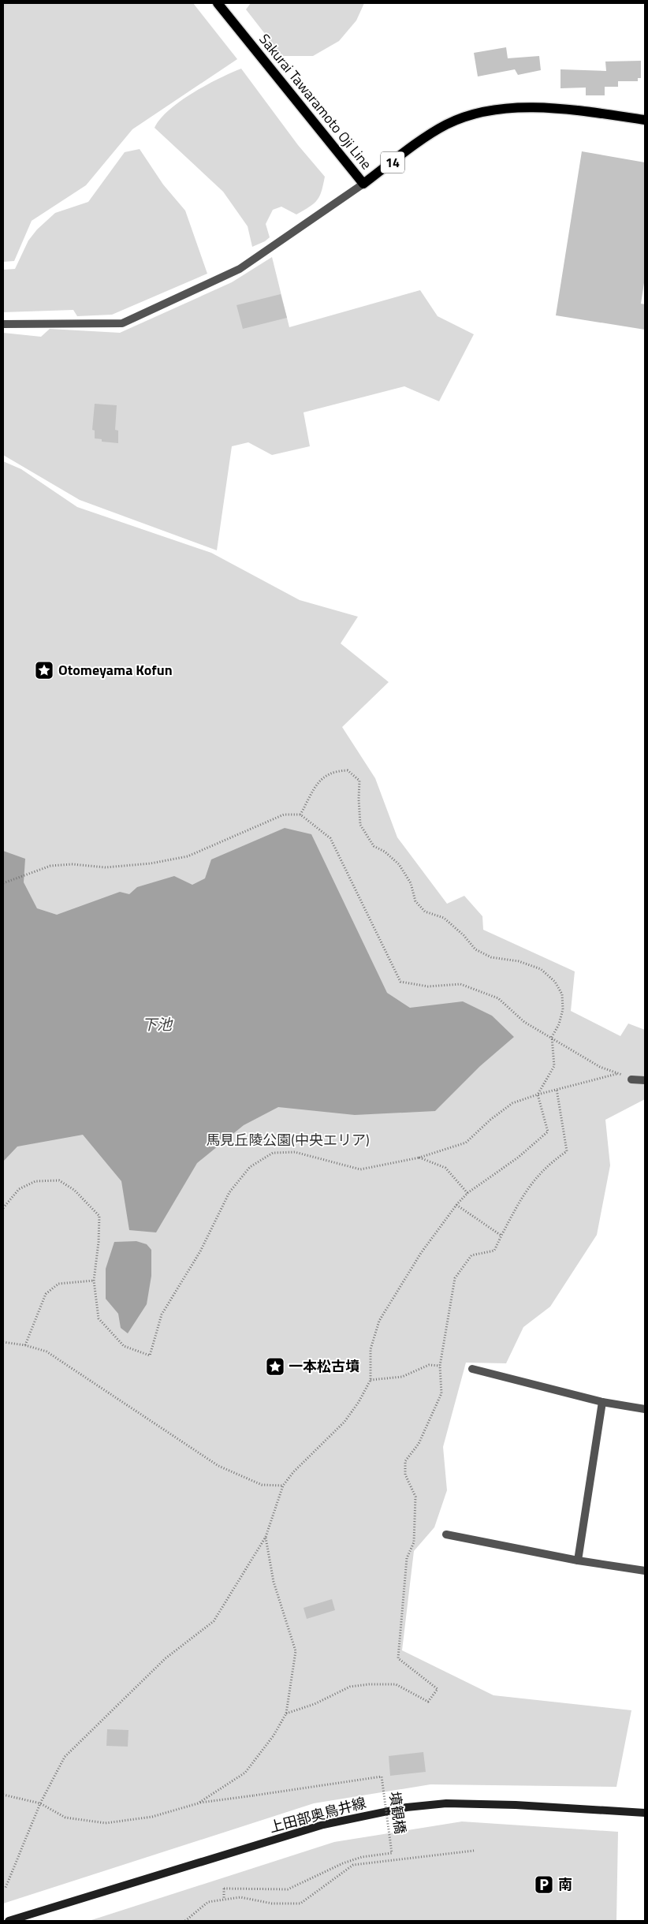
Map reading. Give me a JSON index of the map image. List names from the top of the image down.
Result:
{
  "streets": {
    "main road": ["Sakurai Tawaramoto Oji Line", "14"],
    "street": ["上田部奥鳥井線"],
    "path": ["墳観橋"]
  },
  "water": ["下池"],
  "parks": ["馬見丘陵公園(中央エリア)"],
  "places": {
    "place": ["Otomeyama Kofun", "一本松古墳"],
    "parking": ["南"]
  }
}
